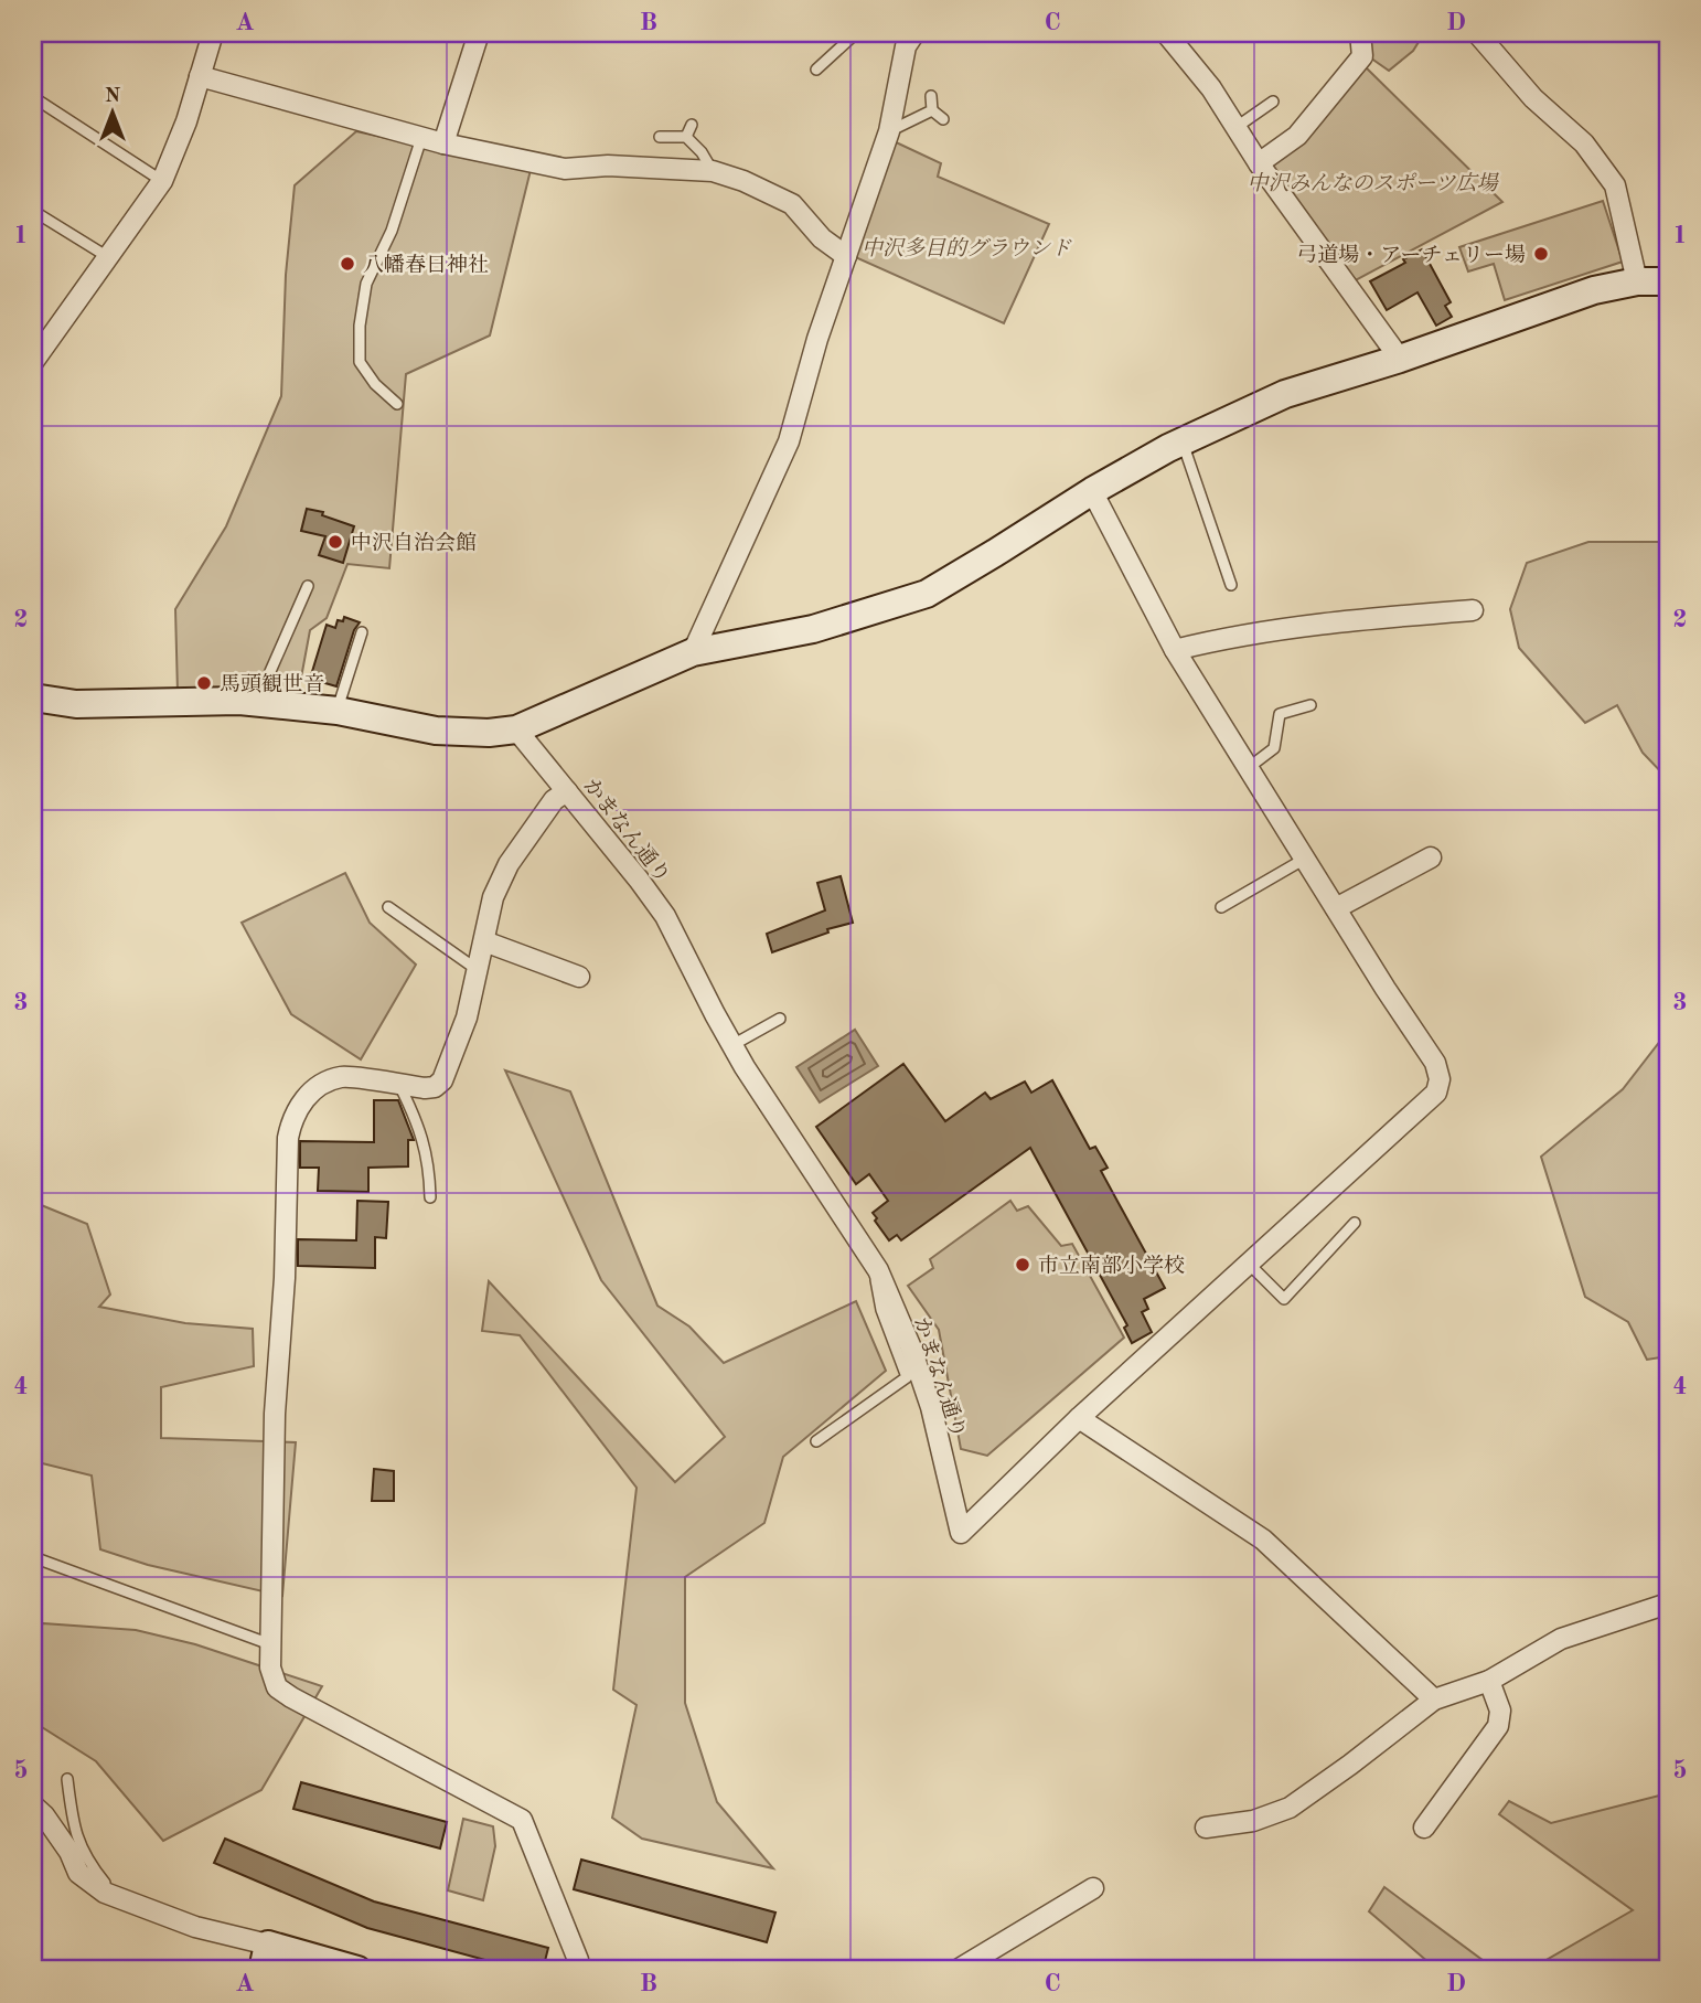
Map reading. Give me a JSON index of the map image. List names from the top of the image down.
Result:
{
  "streets": {
    "street": ["かまなん通り"]
  },
  "parks": ["中沢みんなのスポーツ広場", "中沢多目的グラウンド"],
  "places": [
    "弓道場・アーチェリー場",
    "八幡春日神社",
    "中沢自治会館",
    "馬頭観世音",
    "市立南部小学校"
  ],
  "north": "top",
  "grid": {
    "columns": [
      "A",
      "B",
      "C",
      "D"
    ],
    "rows": [
      "1",
      "2",
      "3",
      "4",
      "5"
    ]
  }
}
